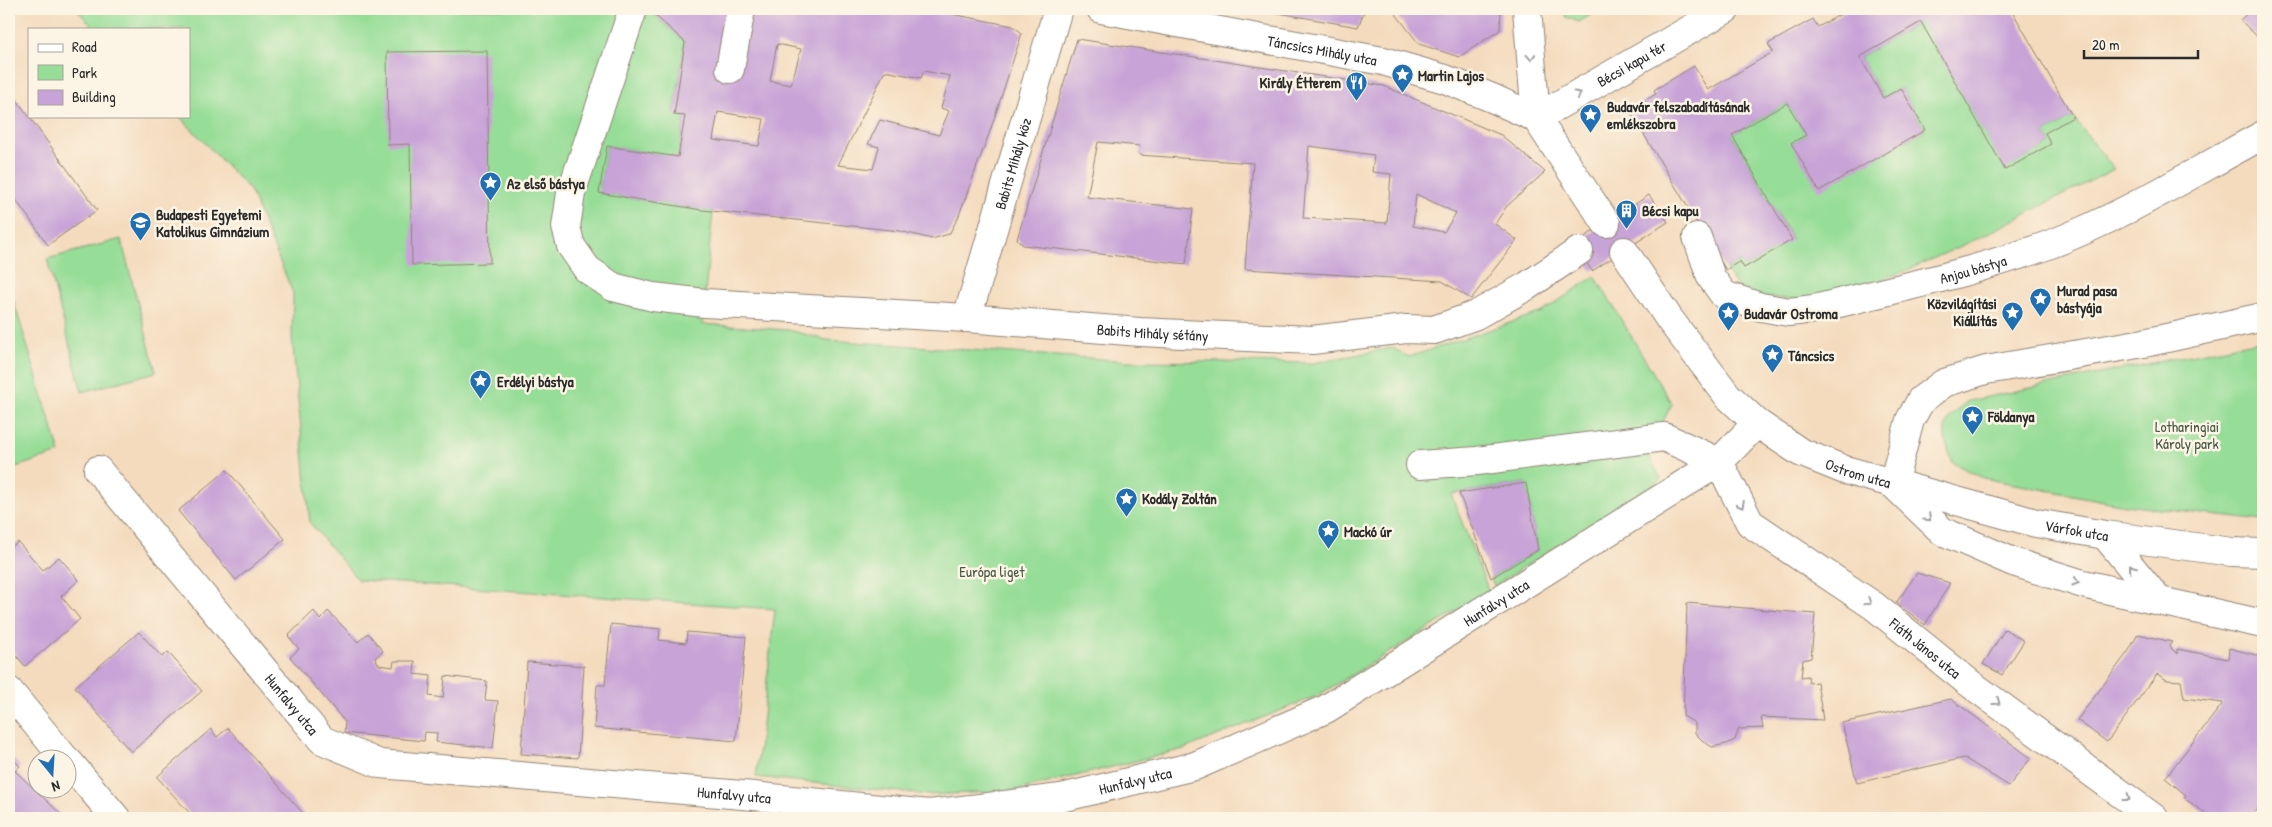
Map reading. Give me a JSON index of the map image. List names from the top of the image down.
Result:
{
  "streets": {
    "street": [
      "Táncsics Mihály utca",
      "Bécsi kapu tér",
      "Babits Mihály köz",
      "Anjou bástya",
      "Babits Mihály sétány",
      "Ostrom utca",
      "Várfok utca",
      "Hunfalvy utca",
      "Fiáth János utca"
    ]
  },
  "crossings": [
    ["Táncsics Mihály utca", "Bécsi kapu tér"],
    ["Babits Mihály köz", "Babits Mihály sétány"],
    ["Ostrom utca", "Várfok utca"],
    ["Ostrom utca", "Hunfalvy utca"],
    ["Hunfalvy utca", "Fiáth János utca"]
  ],
  "one_way": ["Bécsi kapu tér", "Ostrom utca", "Fiáth János utca"],
  "parks": ["Lotharingiai Károly park", "Európa liget"],
  "places": {
    "place": [
      "Martin Lajos",
      "Budavár felszabadításának emlékszobra",
      "Az első bástya",
      "Murad pasa bástyája",
      "Közvilágítási Kiállítás",
      "Budavár Ostroma",
      "Táncsics",
      "Erdélyi bástya",
      "Földanya",
      "Kodály Zoltán",
      "Mackó úr"
    ],
    "restaurant": ["Király Étterem"],
    "building": ["Bécsi kapu"],
    "school or university": ["Budapesti Egyetemi Katolikus Gimnázium"]
  },
  "legend": ["Road", "Park", "Building"],
  "scale_bar": "20 m",
  "north": "bottom"
}
